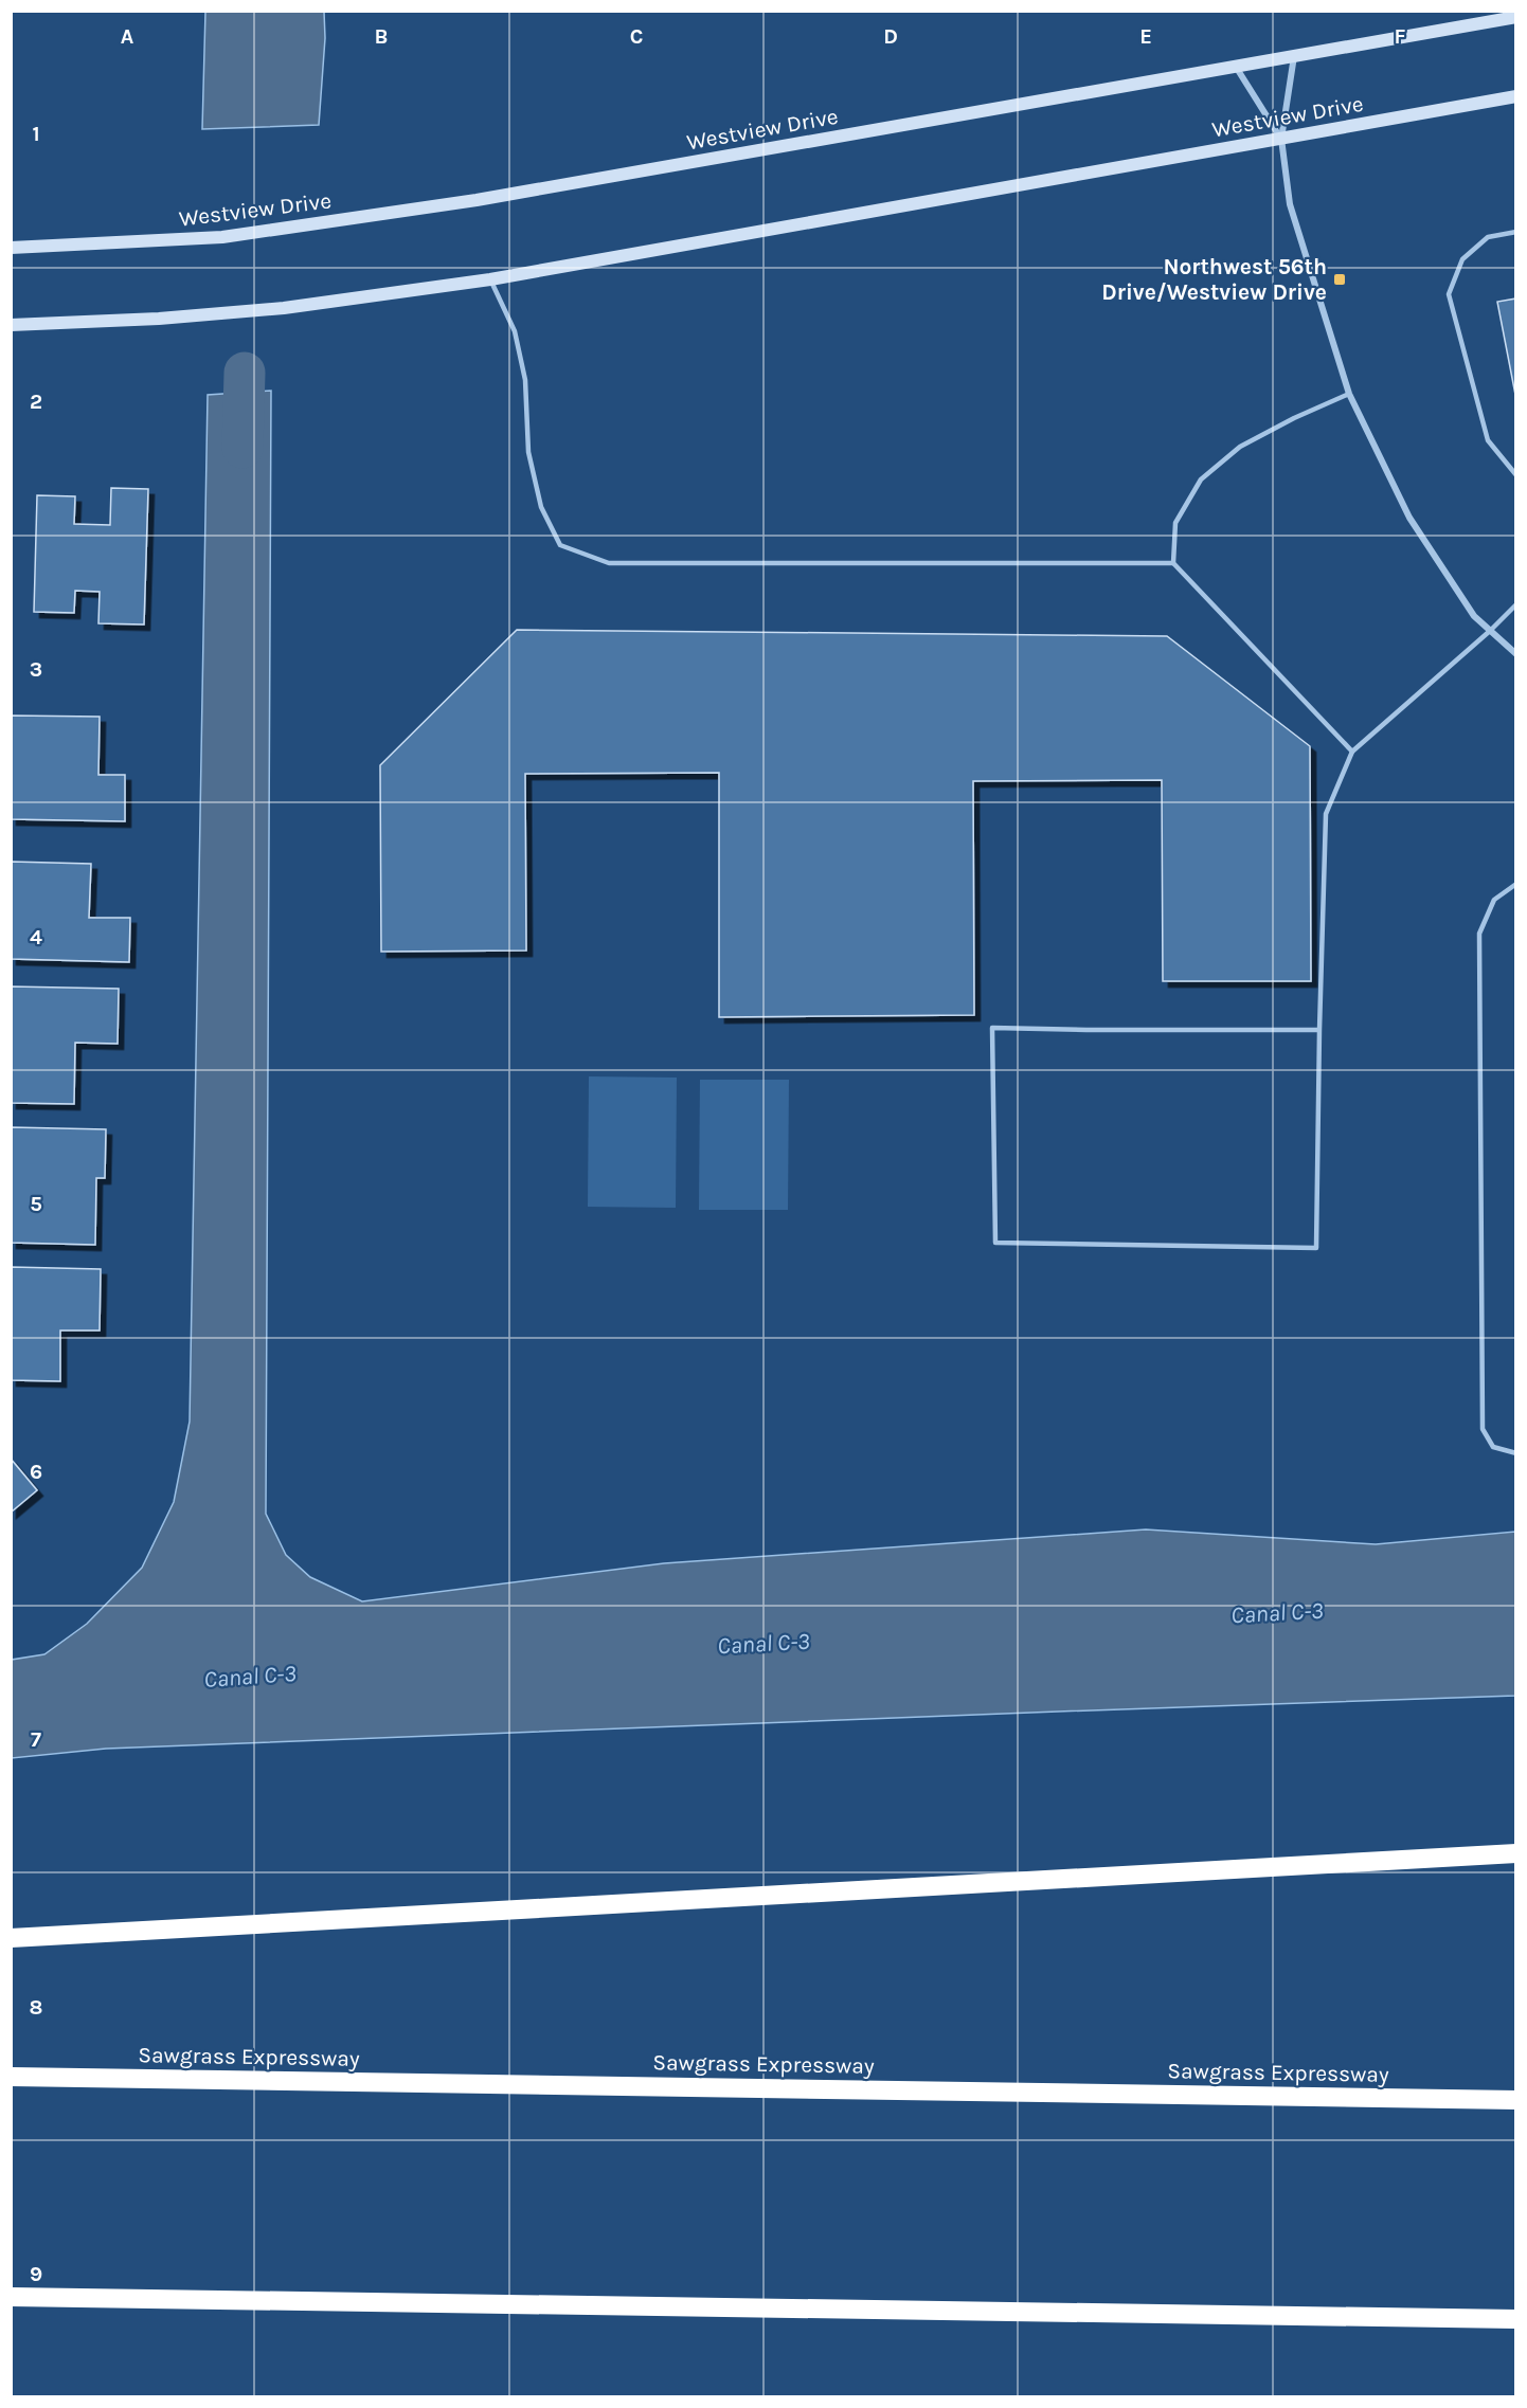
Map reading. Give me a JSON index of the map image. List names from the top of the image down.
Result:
{
  "streets": {
    "highway": ["Sawgrass Expressway"],
    "street": ["Westview Drive"]
  },
  "water": ["Canal C-3"],
  "places": {
    "transit": ["Northwest 56th Drive/Westview Drive"]
  },
  "grid": {
    "columns": [
      "A",
      "B",
      "C",
      "D",
      "E",
      "F"
    ],
    "rows": [
      "1",
      "2",
      "3",
      "4",
      "5",
      "6",
      "7",
      "8",
      "9"
    ]
  }
}
